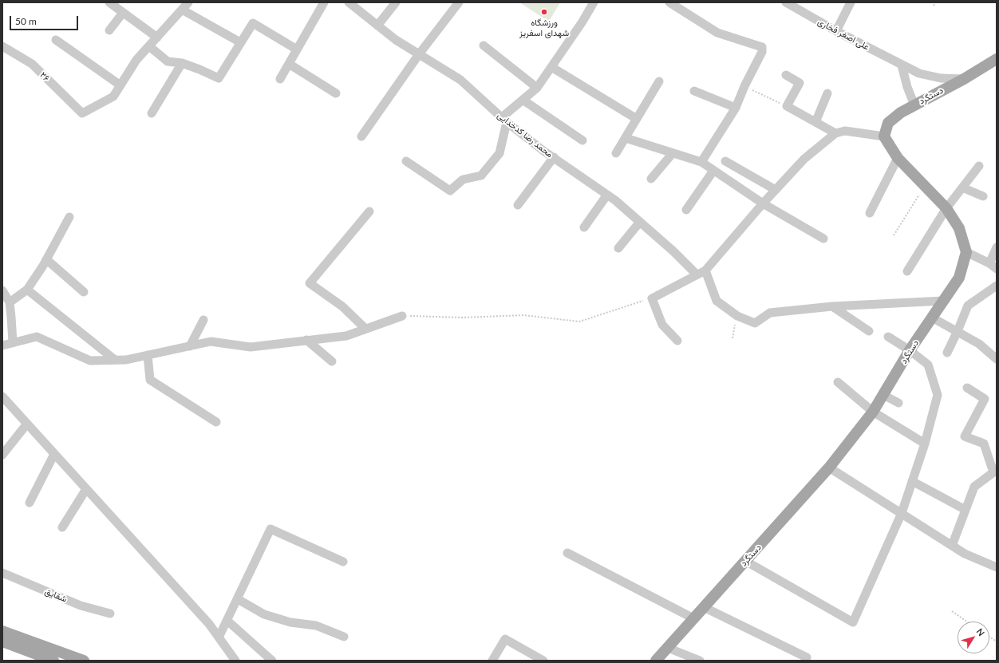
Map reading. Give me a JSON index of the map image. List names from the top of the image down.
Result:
{
  "streets": {
    "main road": ["دستگرد"],
    "street": [
      "علی اصغر فخاری",
      "۲۶",
      "محمد رضا کدخدایی",
      "شقایق"
    ]
  },
  "crossings": [
    ["علی اصغر فخاری", "دستگرد"]
  ],
  "places": ["ورزشگاه شهدای اسفریز"],
  "scale_bar": "50 m",
  "north": "top right"
}
